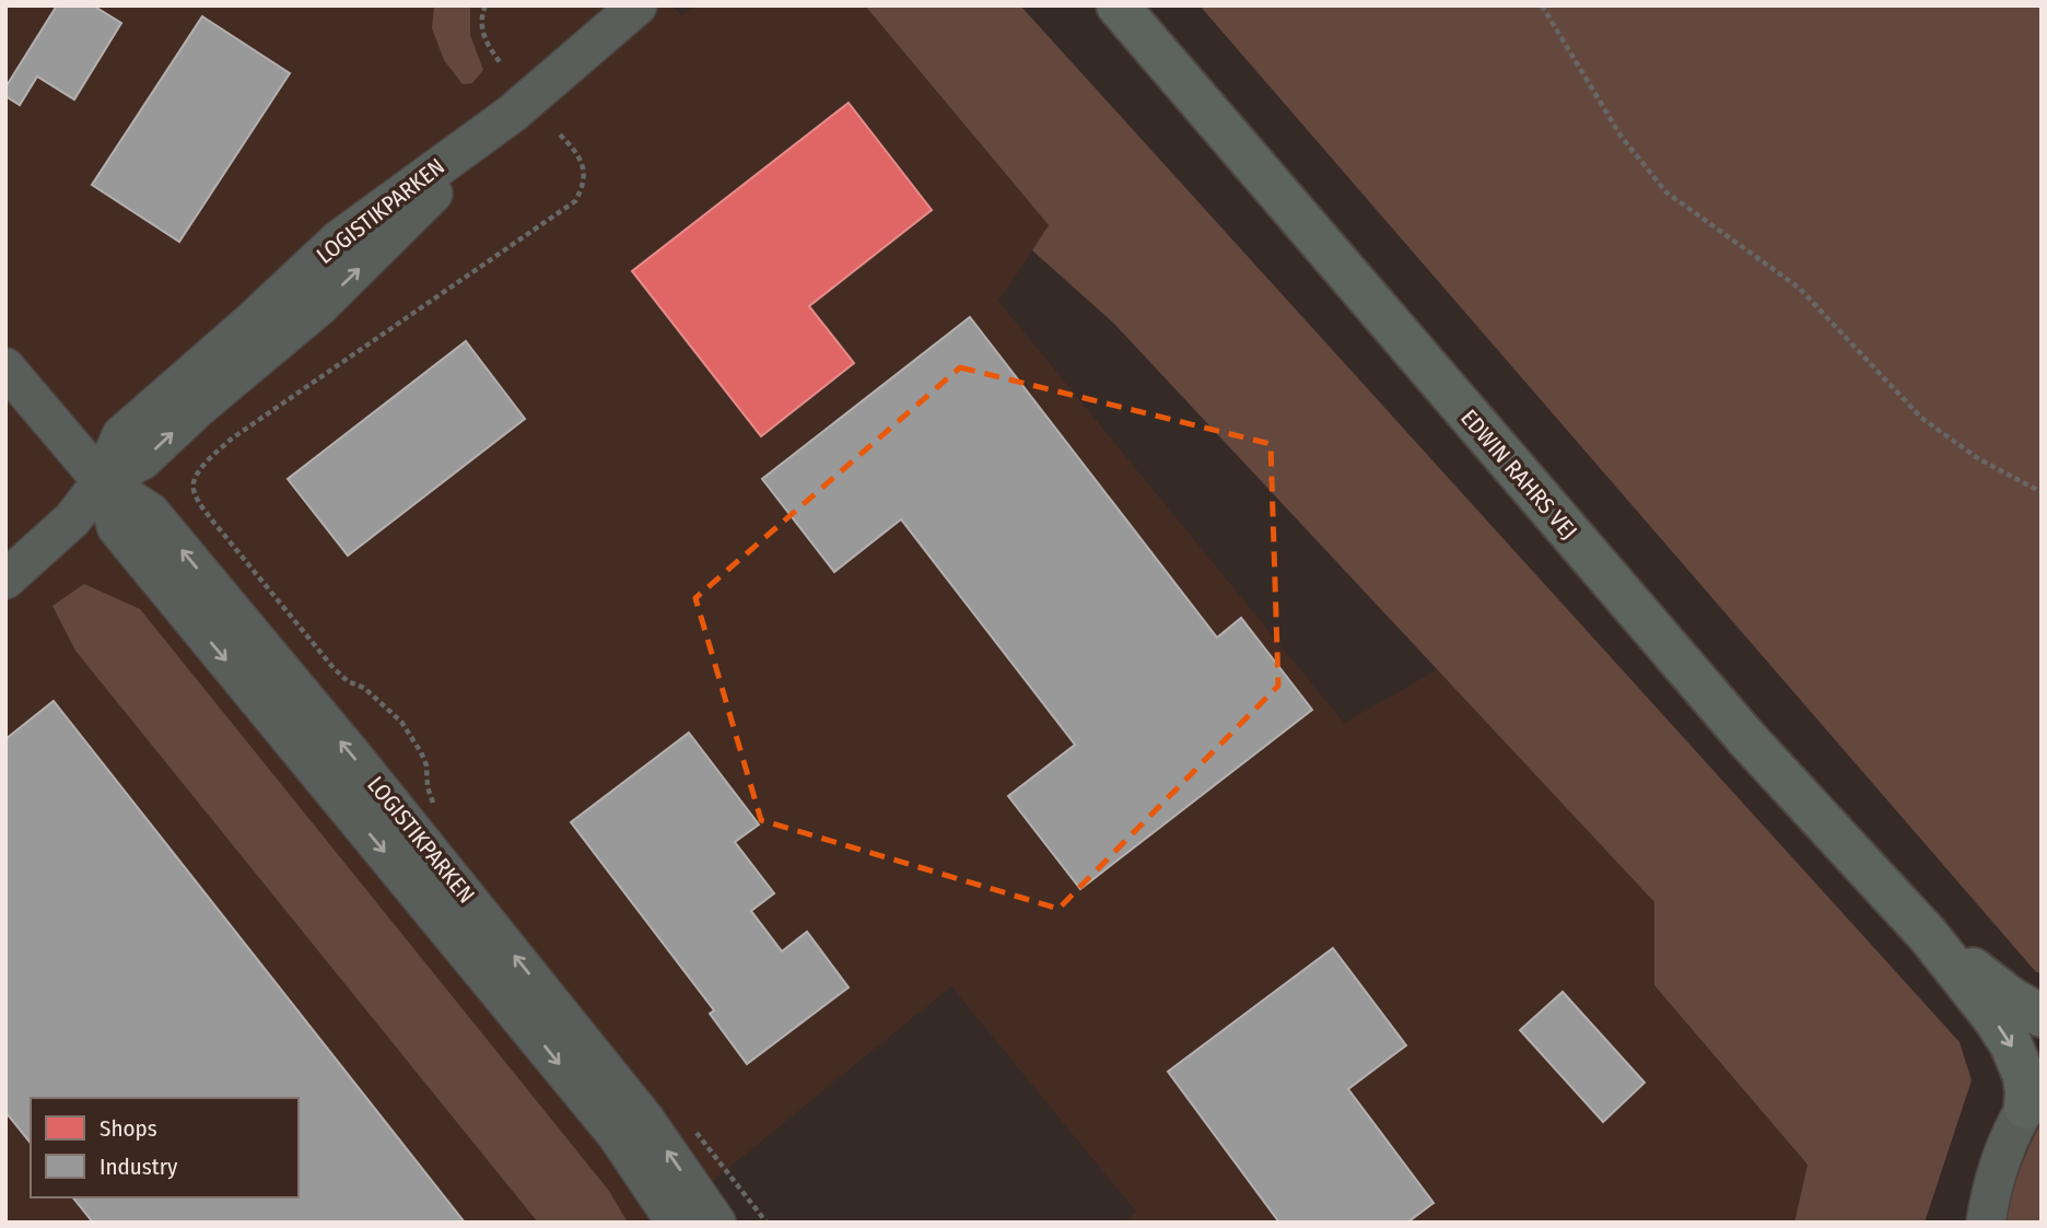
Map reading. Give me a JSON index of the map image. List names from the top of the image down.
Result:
{
  "streets": {
    "highway": ["EDWIN RAHRS VEJ"],
    "street": ["LOGISTIKPARKEN"]
  },
  "legend": ["Shops", "Industry"]
}
